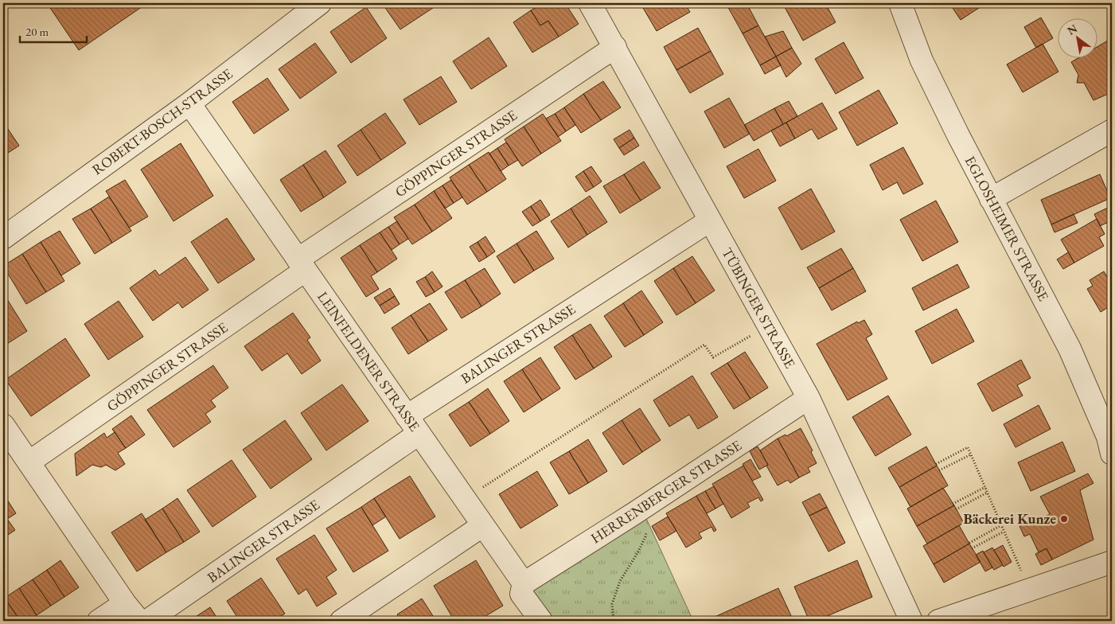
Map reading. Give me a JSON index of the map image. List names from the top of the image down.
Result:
{
  "streets": {
    "street": [
      "ROBERT-BOSCH-STRASSE",
      "GÖPPINGER STRASSE",
      "EGLOSHEIMER STRASSE",
      "TÜBINGER STRASSE",
      "BALINGER STRASSE",
      "LEINFELDENER STRASSE",
      "HERRENBERGER STRASSE"
    ]
  },
  "crossings": [
    ["ROBERT-BOSCH-STRASSE", "LEINFELDENER STRASSE"],
    ["GÖPPINGER STRASSE", "TÜBINGER STRASSE"],
    ["GÖPPINGER STRASSE", "LEINFELDENER STRASSE"],
    ["TÜBINGER STRASSE", "BALINGER STRASSE"],
    ["TÜBINGER STRASSE", "HERRENBERGER STRASSE"],
    ["BALINGER STRASSE", "LEINFELDENER STRASSE"],
    ["LEINFELDENER STRASSE", "HERRENBERGER STRASSE"]
  ],
  "places": ["Bäckerei Kunze"],
  "scale_bar": "20 m",
  "north": "top left"
}
